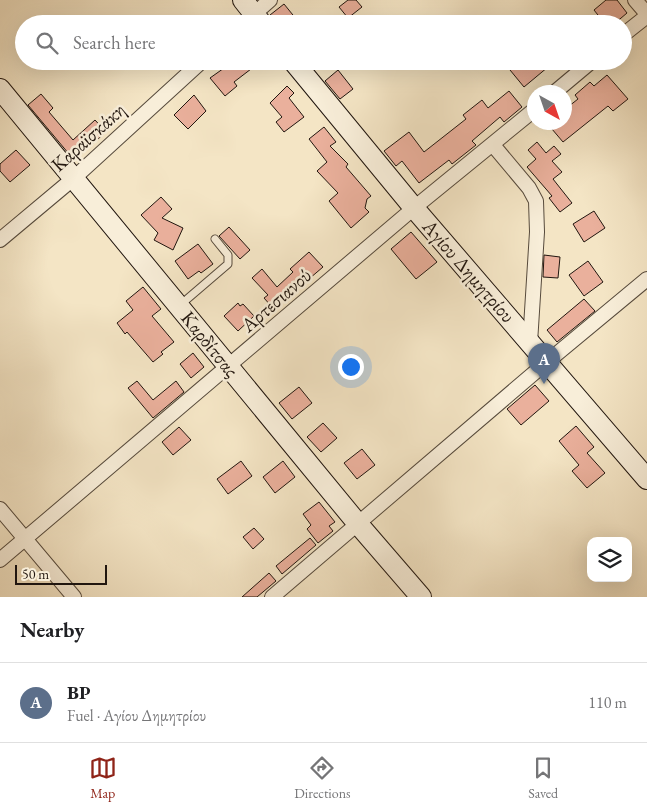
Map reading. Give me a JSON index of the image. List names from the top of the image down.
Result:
{
  "streets": {
    "street": [
      "Καραϊσκάκη",
      "Αγίου Δημητρίου",
      "Αρτεσιανού",
      "Καρδίτσας"
    ]
  },
  "crossings": [
    ["Καραϊσκάκη", "Καρδίτσας"],
    ["Αγίου Δημητρίου", "Αρτεσιανού"],
    ["Αρτεσιανού", "Καρδίτσας"]
  ],
  "scale_bar": "50 m",
  "north": "bottom right",
  "page": {
    "search": "Search here",
    "pins": "A",
    "scale": "50 m",
    "heading": "Nearby",
    "list": [
      {
        "mark": "A",
        "name": "BP",
        "note": "Fuel · Αγίου Δημητρίου",
        "value": "110 m"
      }
    ],
    "nav": ["Map", "Directions", "Saved"]
  }
}
